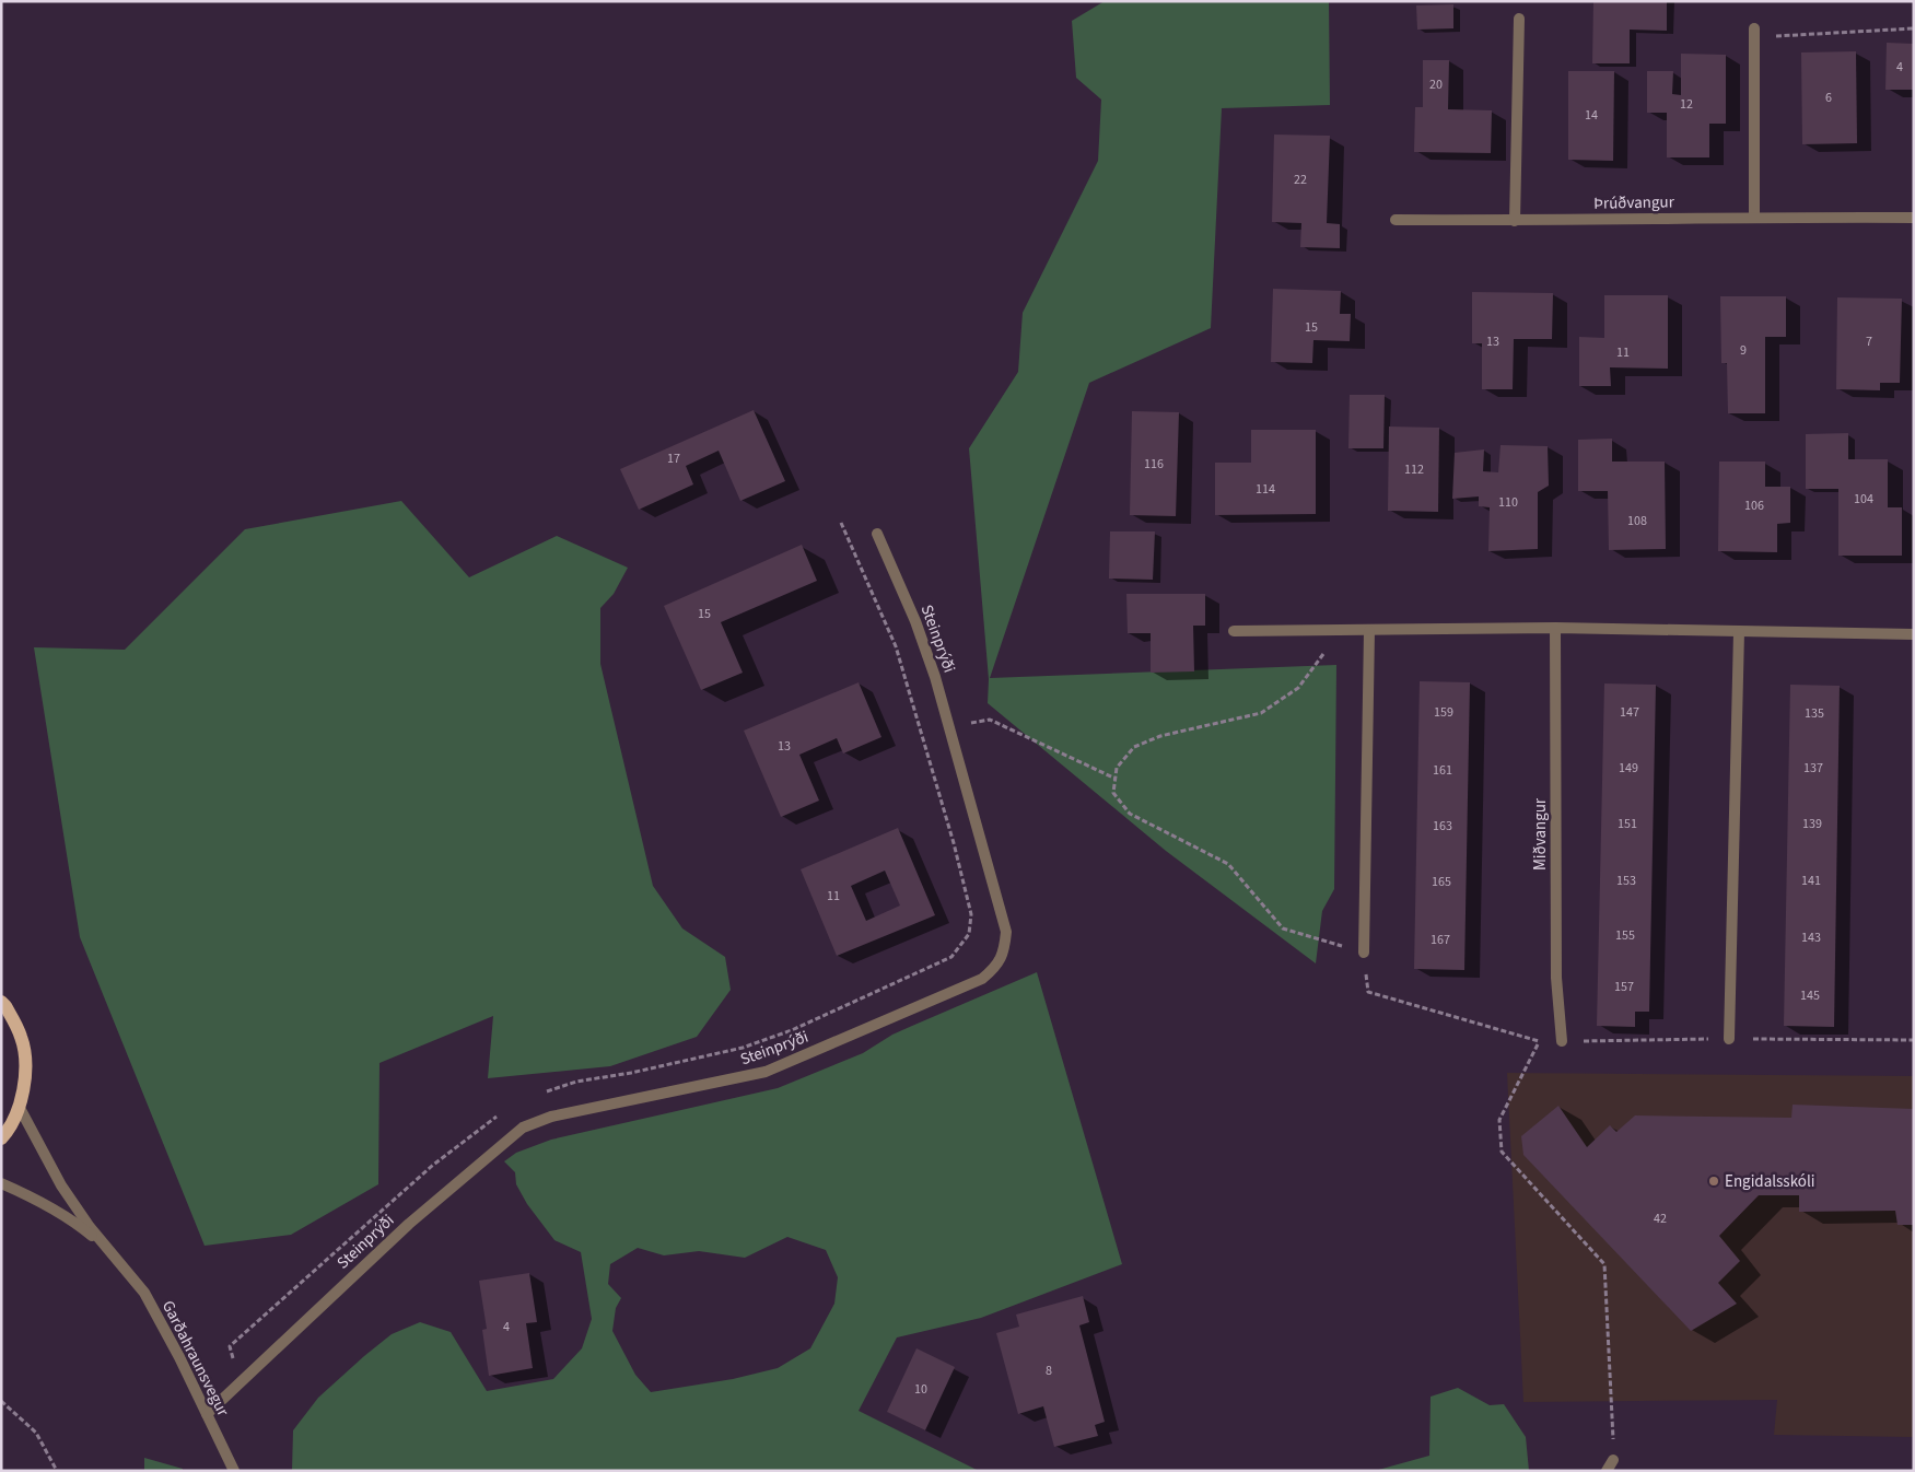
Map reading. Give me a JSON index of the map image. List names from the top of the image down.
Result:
{
  "streets": {
    "street": [
      "Þrúðvangur",
      "Steinprýði",
      "Miðvangur",
      "Garðahraunsvegur"
    ]
  },
  "crossings": [
    ["Steinprýði", "Garðahraunsvegur"]
  ],
  "places": ["Engidalsskóli"],
  "house_numbers": [
    "4",
    "20",
    "6",
    "12",
    "14",
    "22",
    "15",
    "13",
    "7",
    "9",
    "11",
    "17",
    "116",
    "112",
    "114",
    "104",
    "110",
    "106",
    "108",
    "15",
    "159",
    "147",
    "135",
    "13",
    "149",
    "137",
    "161",
    "151",
    "139",
    "163",
    "153",
    "141",
    "165",
    "11",
    "155",
    "143",
    "167",
    "157",
    "145",
    "42",
    "4",
    "8",
    "10"
  ]
}
